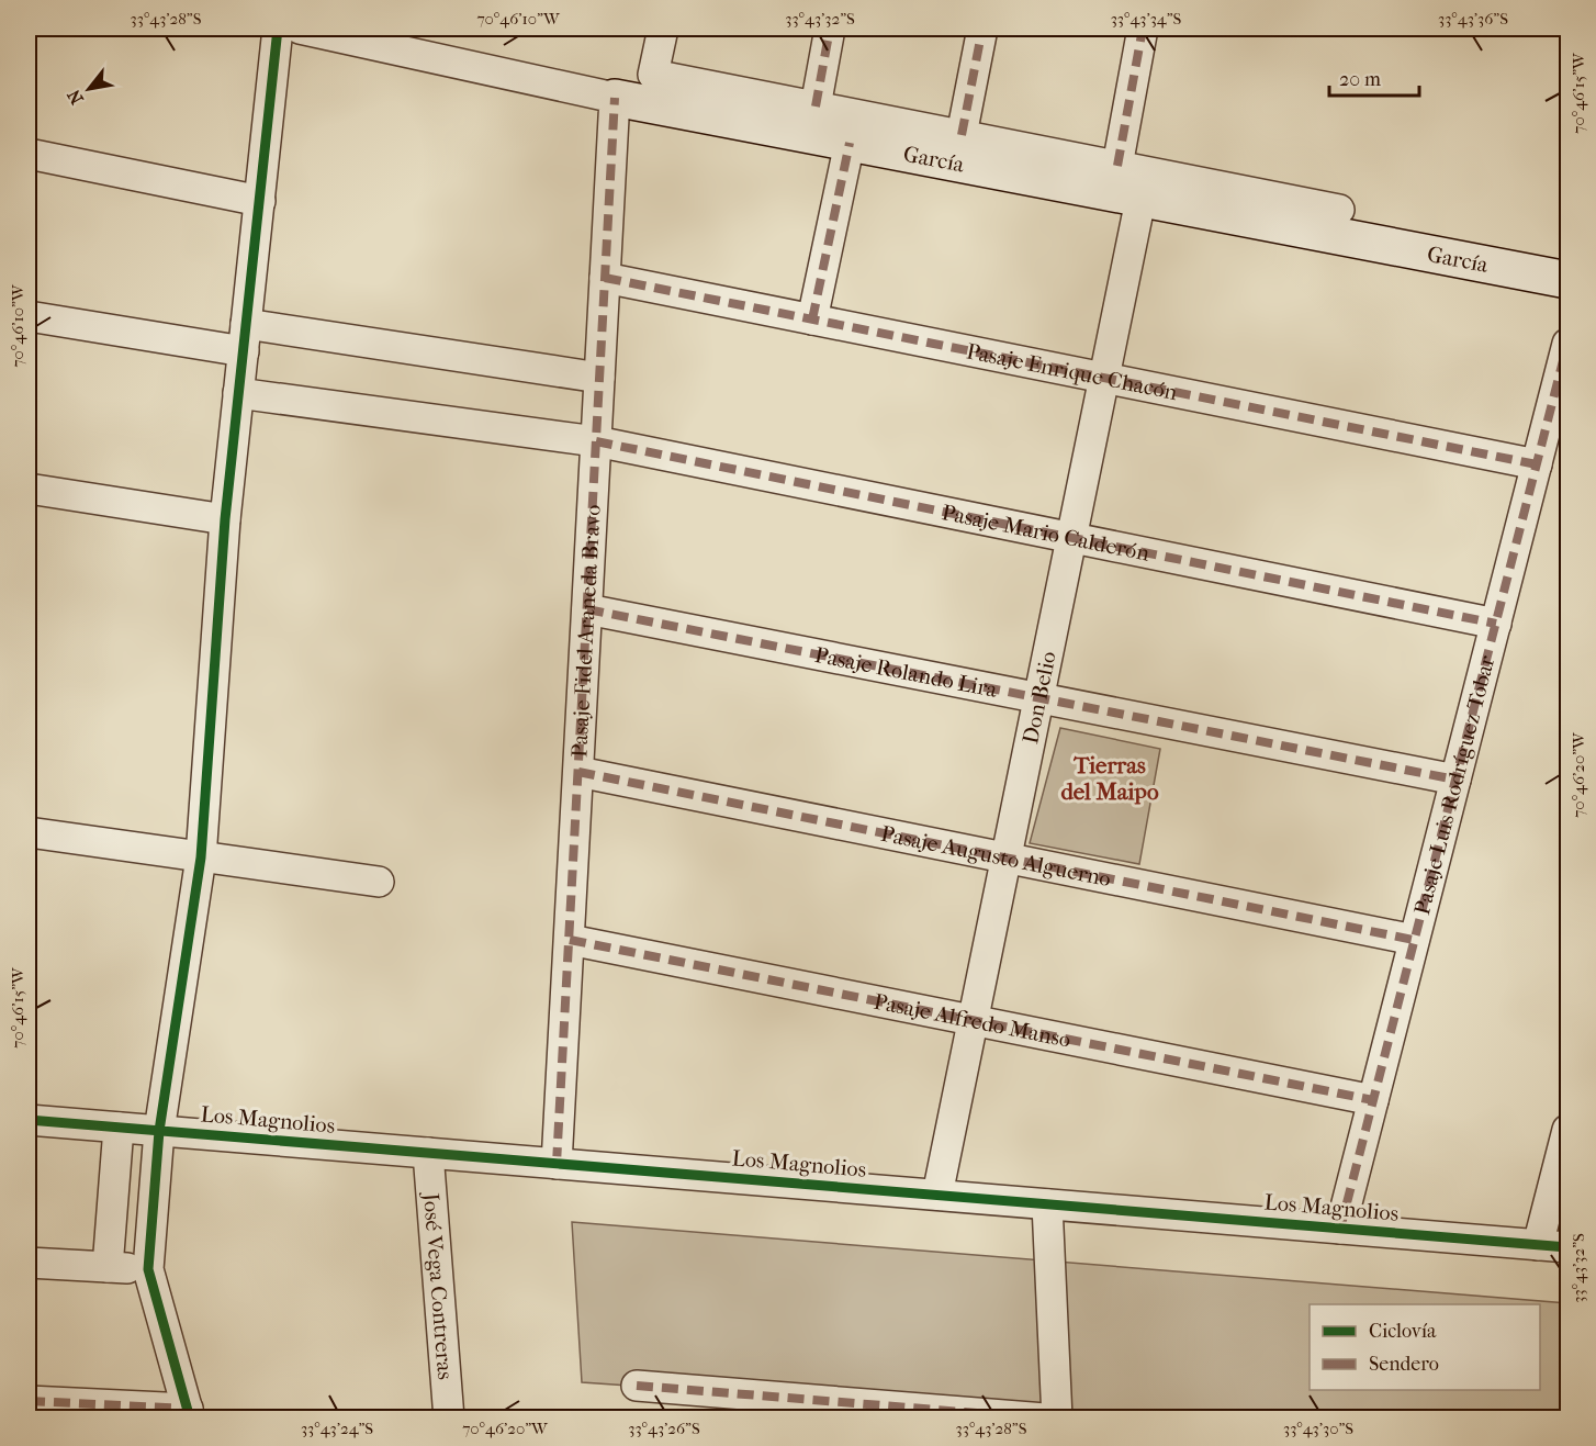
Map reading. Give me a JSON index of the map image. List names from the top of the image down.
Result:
{
  "streets": {
    "street": [
      "García",
      "Pasaje Enrique Chacón",
      "Pasaje Mario Calderón",
      "Pasaje Fidel Araneda Bravo",
      "Pasaje Rolando Lira",
      "Don Belio",
      "Pasaje Luis Rodríguez Tobar",
      "Pasaje Augusto Alguerno",
      "Pasaje Alfredo Manso",
      "Los Magnolios",
      "José Vega Contreras"
    ]
  },
  "crossings": [
    ["García", "Pasaje Fidel Araneda Bravo"],
    ["García", "Don Belio"],
    ["Pasaje Enrique Chacón", "Pasaje Fidel Araneda Bravo"],
    ["Pasaje Enrique Chacón", "Don Belio"],
    ["Pasaje Enrique Chacón", "Pasaje Luis Rodríguez Tobar"],
    ["Pasaje Mario Calderón", "Pasaje Fidel Araneda Bravo"],
    ["Pasaje Mario Calderón", "Don Belio"],
    ["Pasaje Mario Calderón", "Pasaje Luis Rodríguez Tobar"],
    ["Pasaje Fidel Araneda Bravo", "Pasaje Rolando Lira"],
    ["Pasaje Fidel Araneda Bravo", "Pasaje Augusto Alguerno"],
    ["Pasaje Fidel Araneda Bravo", "Pasaje Alfredo Manso"],
    ["Pasaje Fidel Araneda Bravo", "Los Magnolios"],
    ["Pasaje Rolando Lira", "Don Belio"],
    ["Pasaje Rolando Lira", "Pasaje Luis Rodríguez Tobar"],
    ["Don Belio", "Pasaje Augusto Alguerno"],
    ["Don Belio", "Pasaje Alfredo Manso"],
    ["Don Belio", "Los Magnolios"],
    ["Pasaje Luis Rodríguez Tobar", "Pasaje Augusto Alguerno"],
    ["Pasaje Luis Rodríguez Tobar", "Pasaje Alfredo Manso"],
    ["Pasaje Luis Rodríguez Tobar", "Los Magnolios"],
    ["Los Magnolios", "José Vega Contreras"]
  ],
  "districts": ["Tierras del Maipo"],
  "legend": ["Ciclovía", "Sendero"],
  "scale_bar": "20 m",
  "north": "bottom left",
  "coordinates": [
    "33°43'28\"S",
    "70°46'10\"W",
    "33°43'32\"S",
    "33°43'34\"S",
    "33°43'36\"S",
    "70°46'15\"W",
    "70°46'20\"W",
    "33°43'24\"S",
    "33°43'26\"S",
    "33°43'30\"S"
  ]
}
